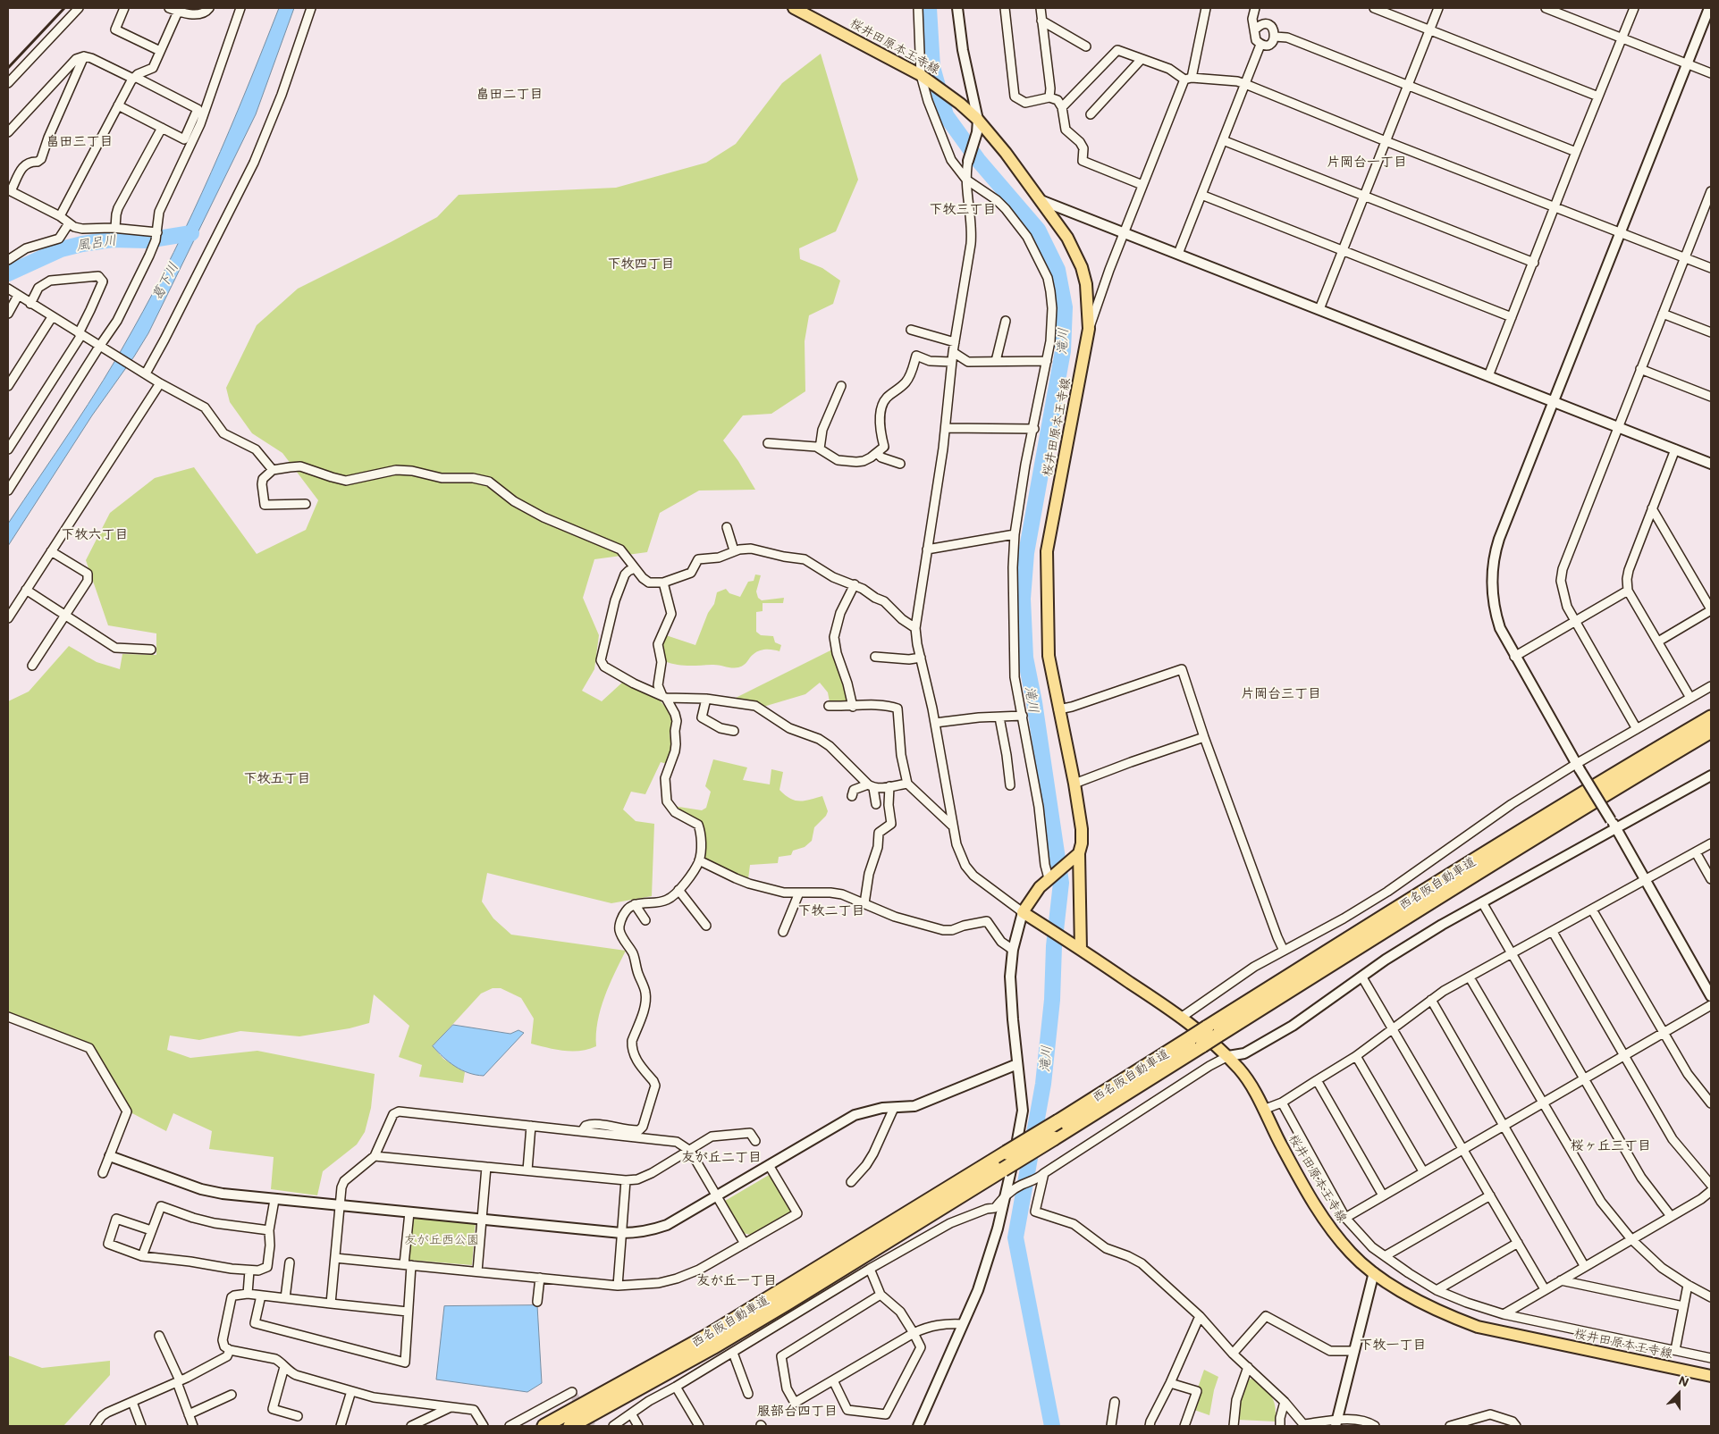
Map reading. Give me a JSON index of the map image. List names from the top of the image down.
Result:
{
  "streets": {
    "highway": ["西名阪自動車道"],
    "main road": ["桜井田原本王寺線"]
  },
  "districts": [
    "畠田二丁目",
    "畠田三丁目",
    "片岡台一丁目",
    "下牧三丁目",
    "下牧四丁目",
    "下牧六丁目",
    "片岡台三丁目",
    "下牧五丁目",
    "下牧二丁目",
    "桜ヶ丘三丁目",
    "友が丘二丁目",
    "友が丘一丁目",
    "下牧一丁目",
    "服部台四丁目"
  ],
  "water": ["風呂川", "葛下川", "滝川"],
  "parks": ["友が丘西公園"],
  "north": "top"
}
